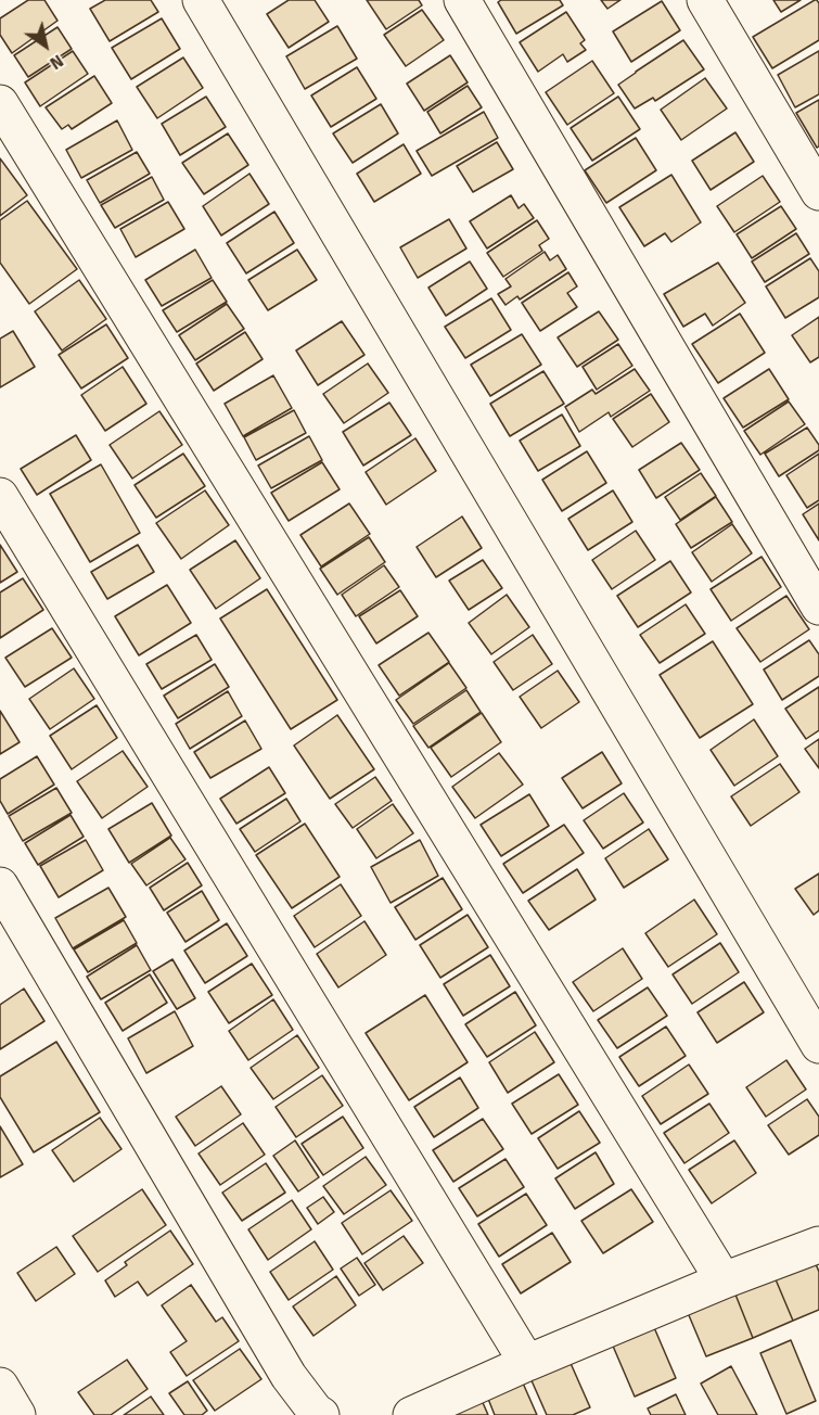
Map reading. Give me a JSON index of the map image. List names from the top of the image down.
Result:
{
  "north": "bottom right"
}
